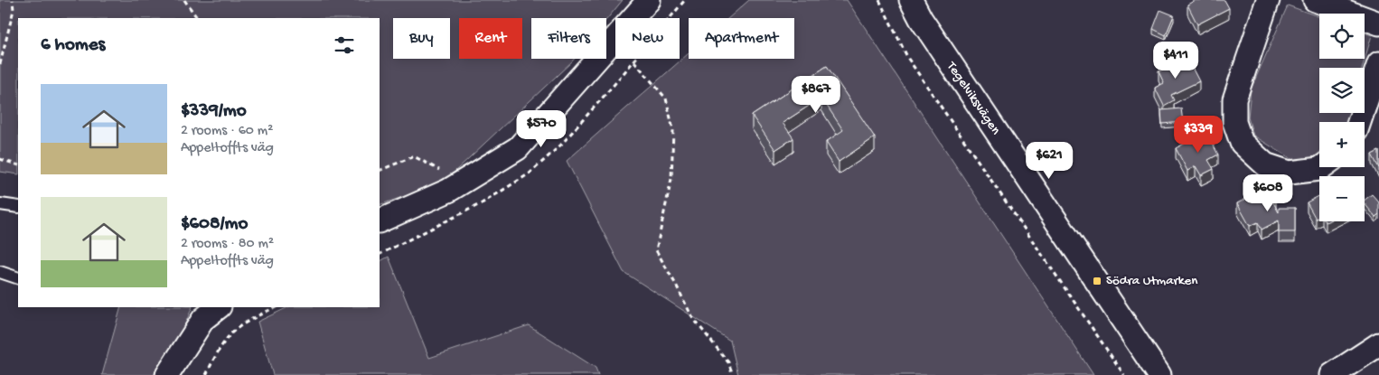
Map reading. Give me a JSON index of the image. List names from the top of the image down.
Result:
{
  "streets": {
    "street": ["Tegelviksvägen"]
  },
  "places": {
    "transit": ["Södra Utmarken"]
  },
  "page": {
    "map_buttons": ["+", "−"],
    "chip": [
      "Buy",
      "Rent",
      "Filters",
      "New",
      "Apartment"
    ],
    "heading": "6 homes",
    "price": [
      "$411",
      "$867",
      "$570",
      "$339",
      "$621",
      "$608"
    ],
    "list": [
      {
        "name": "$339/mo",
        "note": "2 rooms · 60 m² · Appeltoffts väg"
      },
      {
        "name": "$608/mo",
        "note": "2 rooms · 80 m² · Appeltoffts väg"
      }
    ]
  }
}
